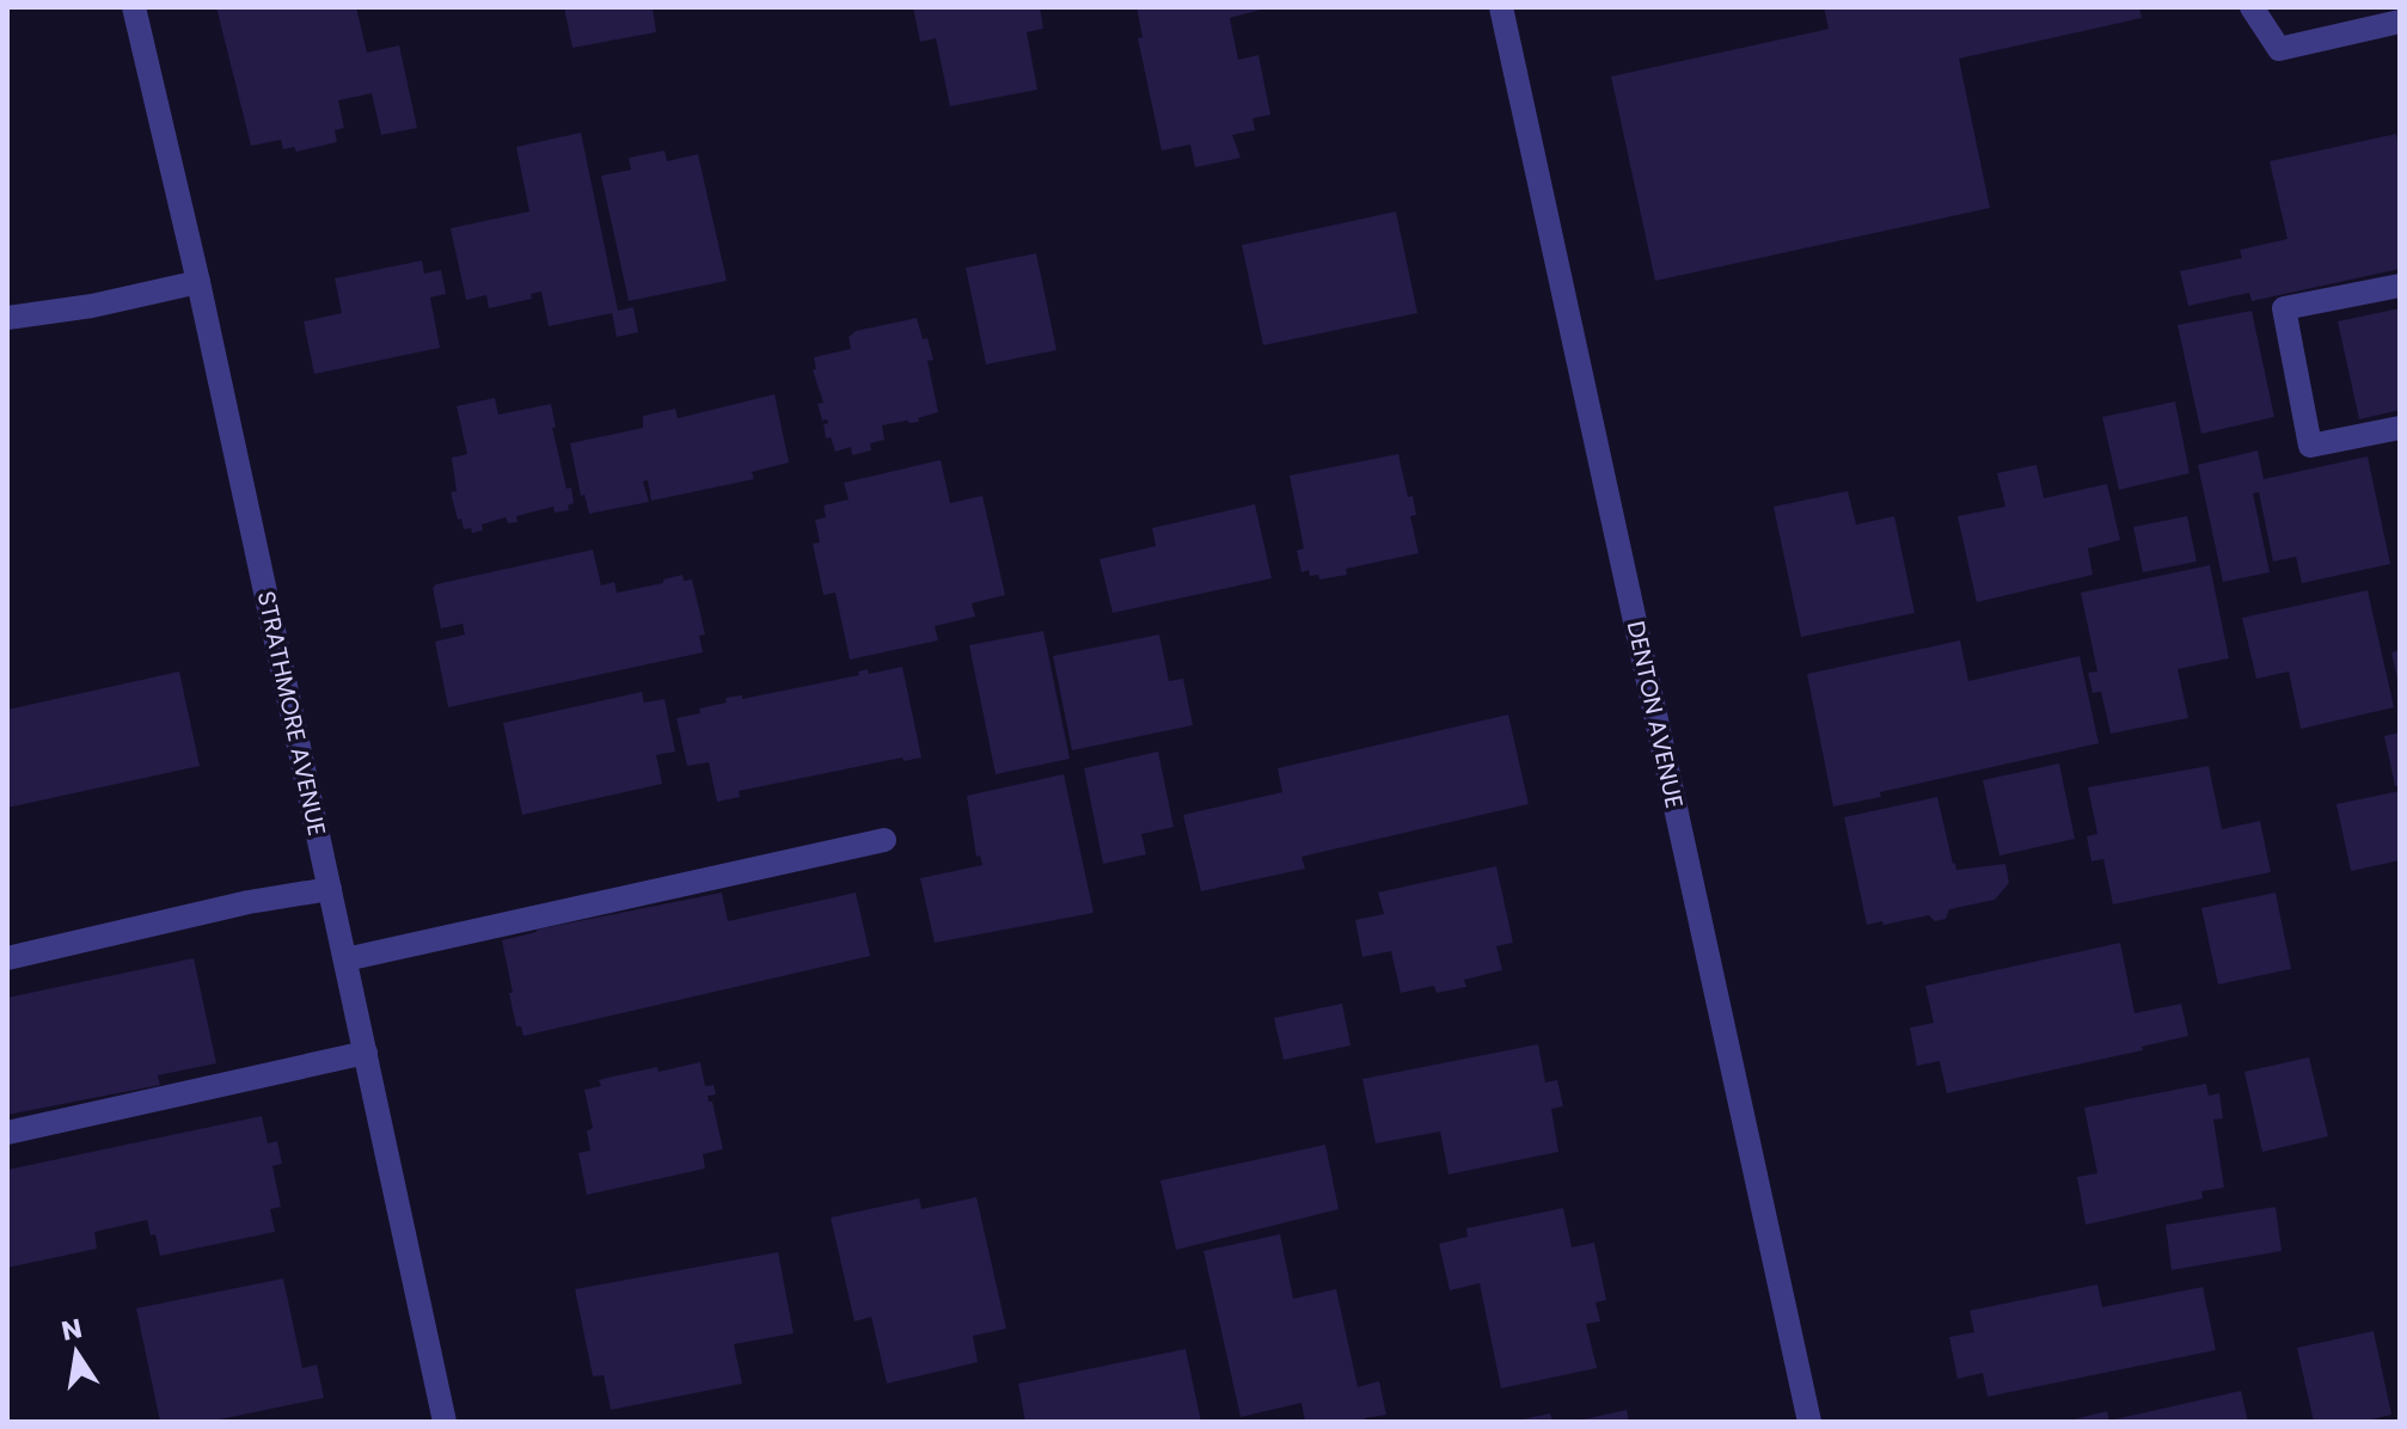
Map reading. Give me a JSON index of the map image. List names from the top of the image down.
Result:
{
  "streets": {
    "street": ["STRATHMORE AVENUE", "DENTON AVENUE"]
  },
  "north": "top"
}
